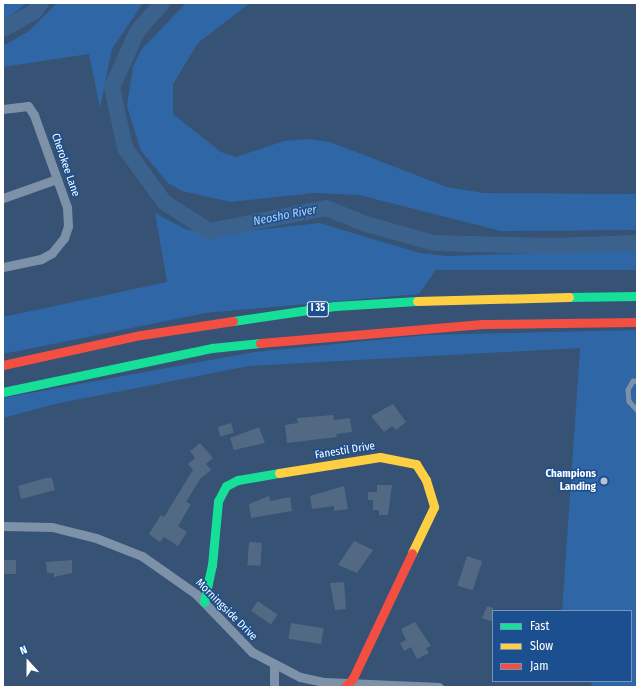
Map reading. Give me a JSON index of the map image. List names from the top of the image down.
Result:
{
  "streets": {
    "main road": ["I 35", "Fanestil Drive"],
    "street": ["Cherokee Lane", "Morningside Drive"]
  },
  "crossings": [
    ["Fanestil Drive", "Morningside Drive"]
  ],
  "water": ["Neosho River"],
  "places": ["Champions Landing"],
  "legend": ["Fast", "Slow", "Jam"],
  "north": "top"
}
